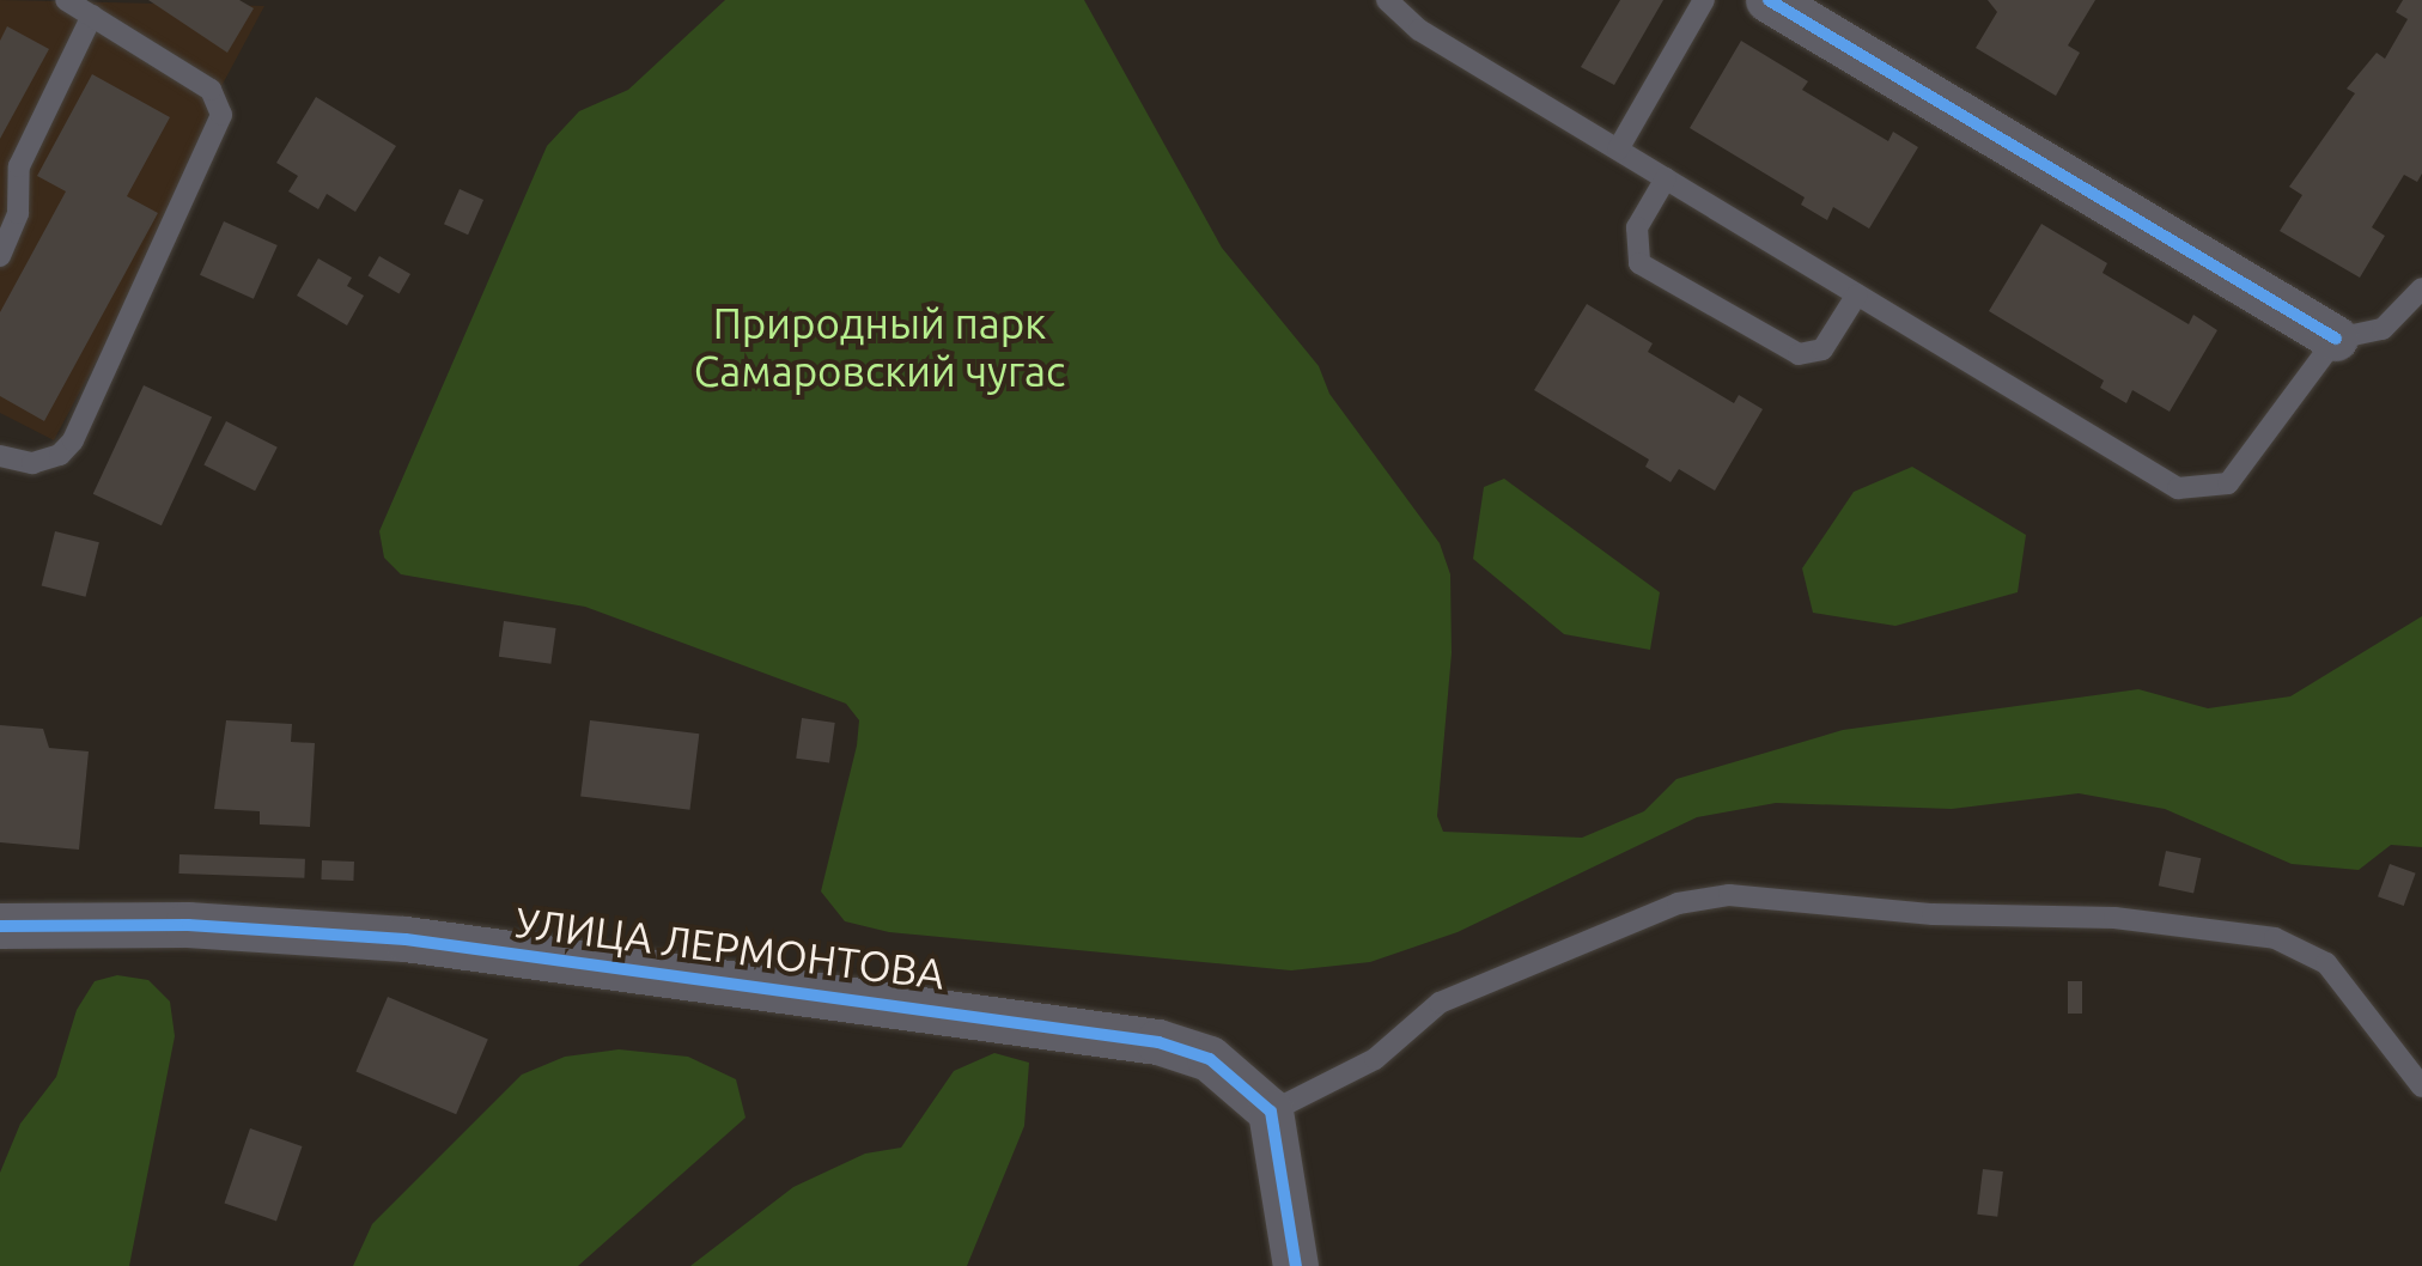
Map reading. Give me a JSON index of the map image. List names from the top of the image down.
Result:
{
  "streets": {
    "street": ["УЛИЦА ЛЕРМОНТОВА"]
  },
  "parks": ["Природный парк Самаровский чугас"]
}
